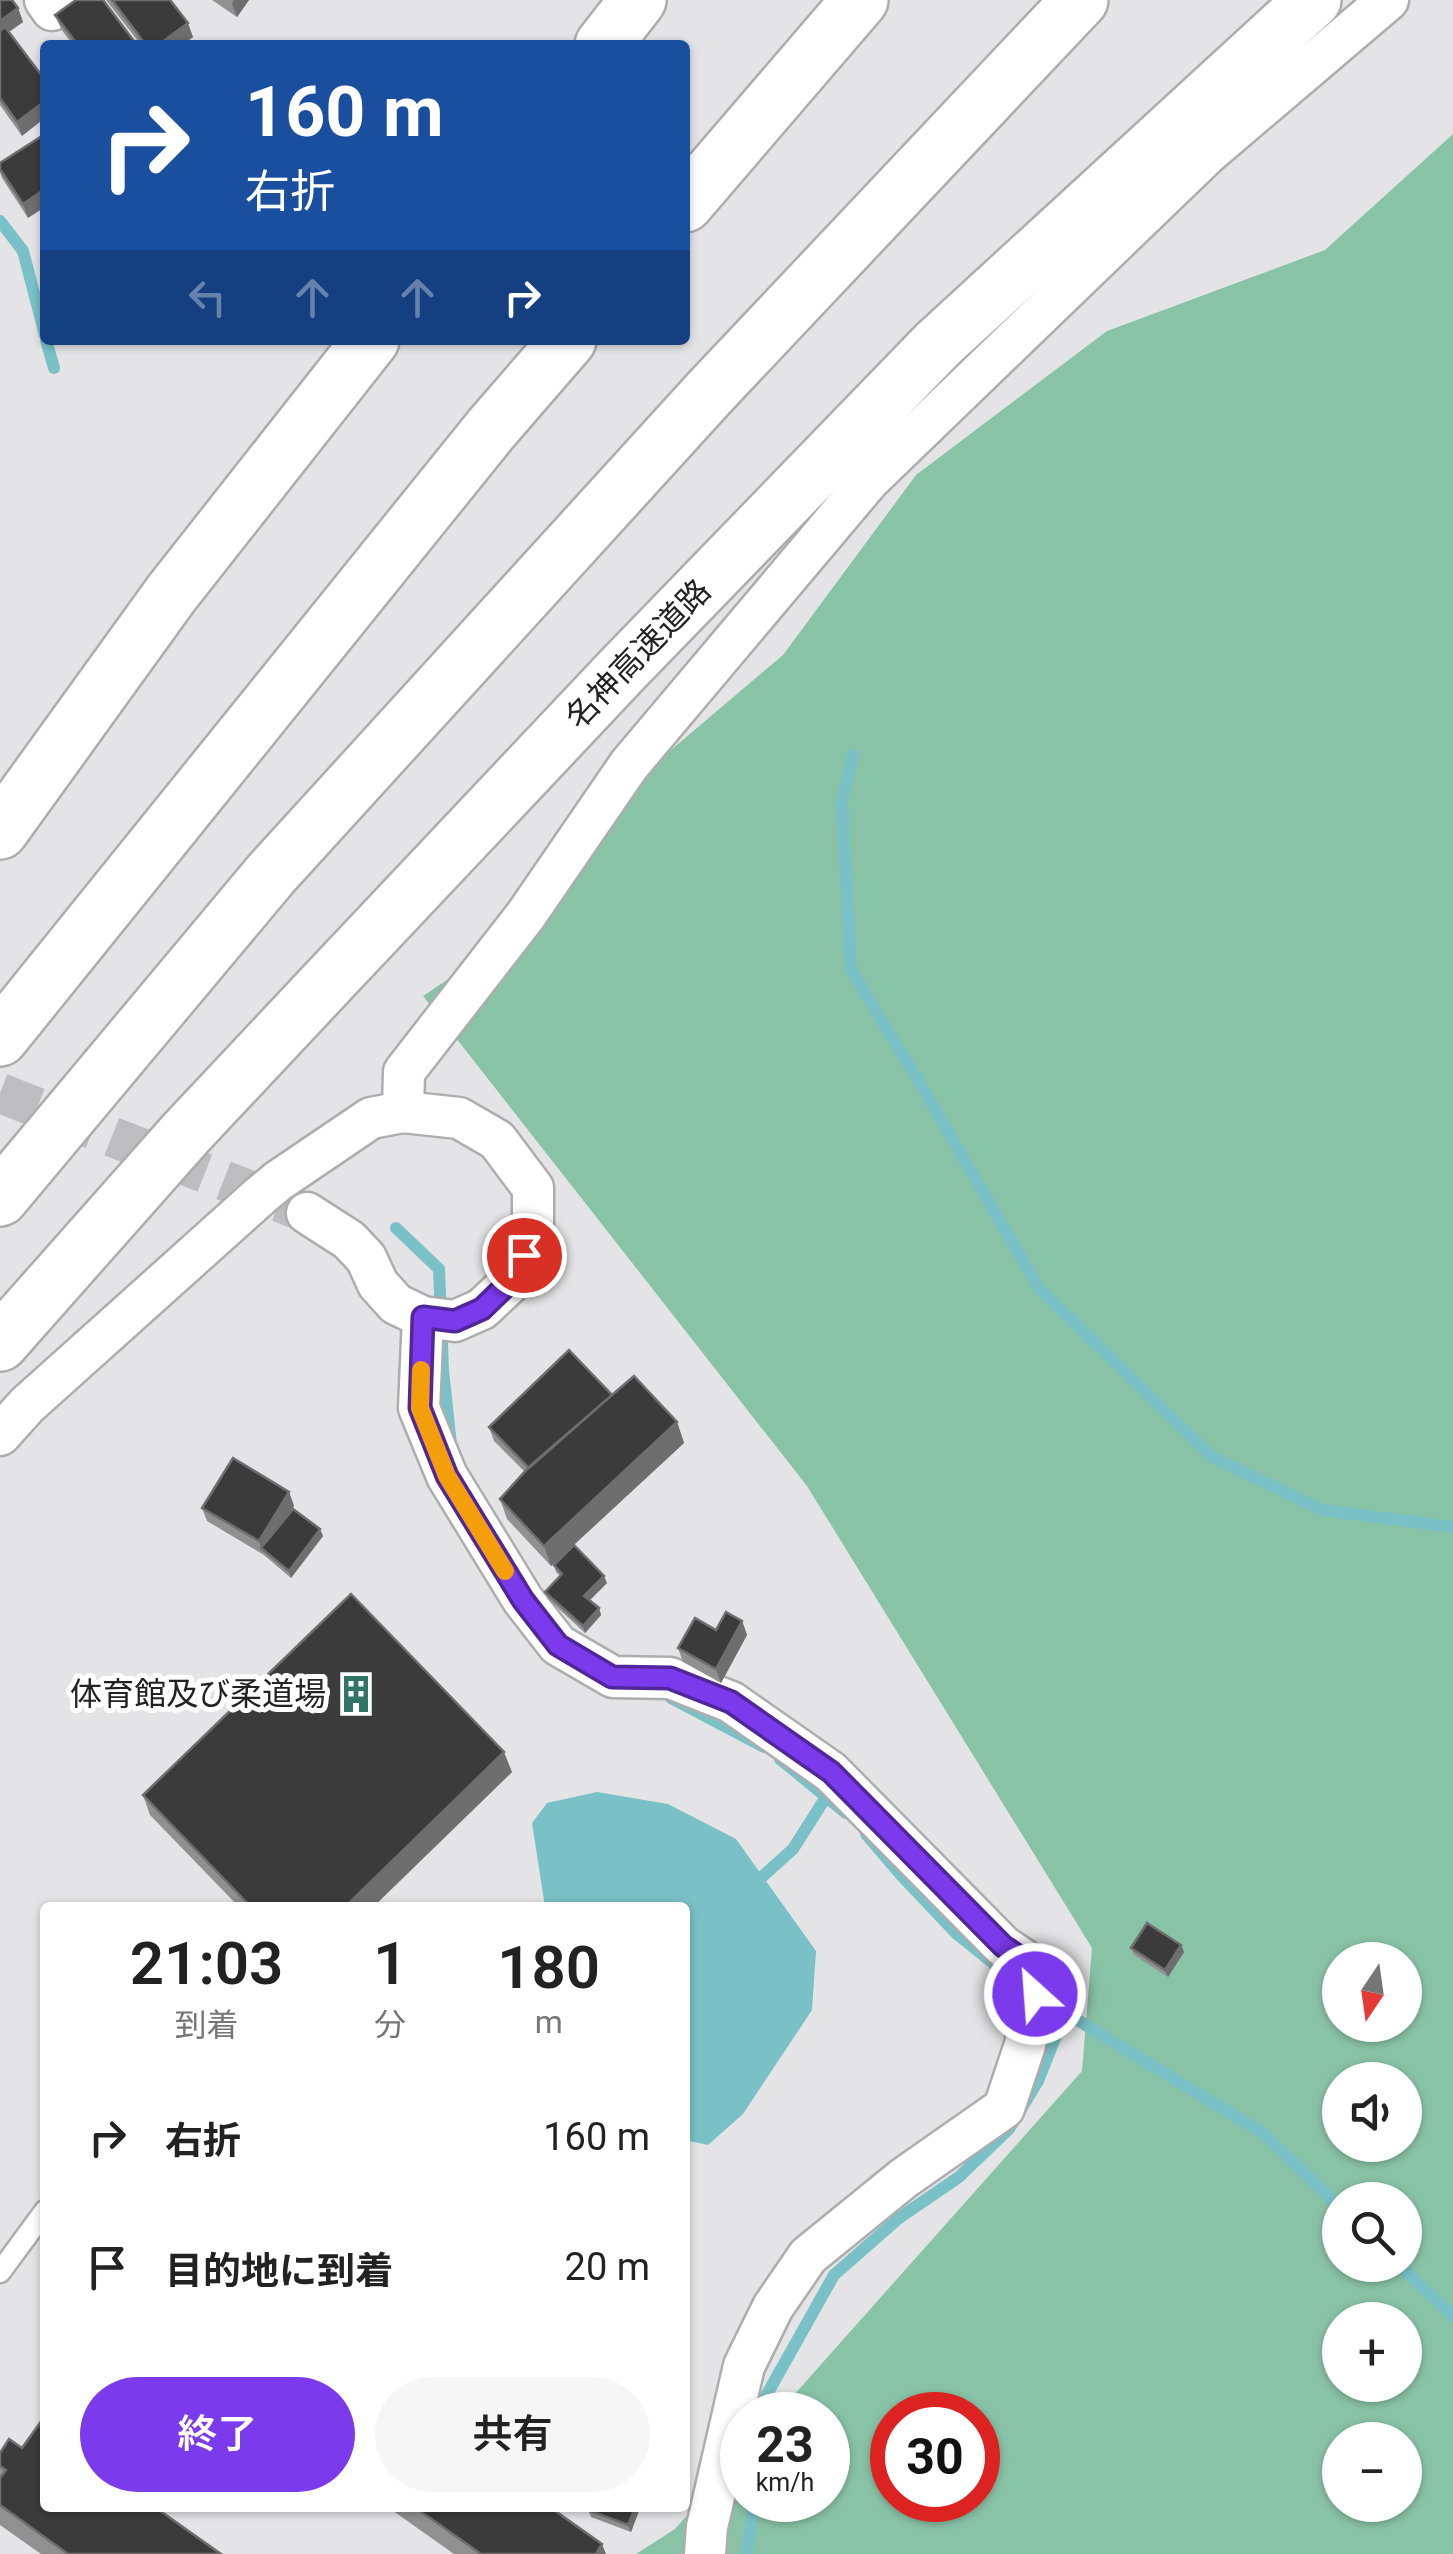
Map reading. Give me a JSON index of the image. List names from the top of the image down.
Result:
{
  "streets": {
    "highway": ["名神高速道路"]
  },
  "places": {
    "building": ["体育館及び柔道場"]
  },
  "north": "bottom",
  "page": {
    "turn": ["160 m", "右折"],
    "eta": [
      "21:03",
      "到着",
      "1",
      "分",
      "180",
      "m"
    ],
    "map_buttons": ["+", "−"],
    "list": [
      {
        "name": "右折",
        "value": "160 m"
      },
      {
        "name": "目的地に到着",
        "value": "20 m"
      }
    ],
    "buttons": ["終了", "共有"],
    "speed": "23 km/h",
    "limit": "30"
  }
}
